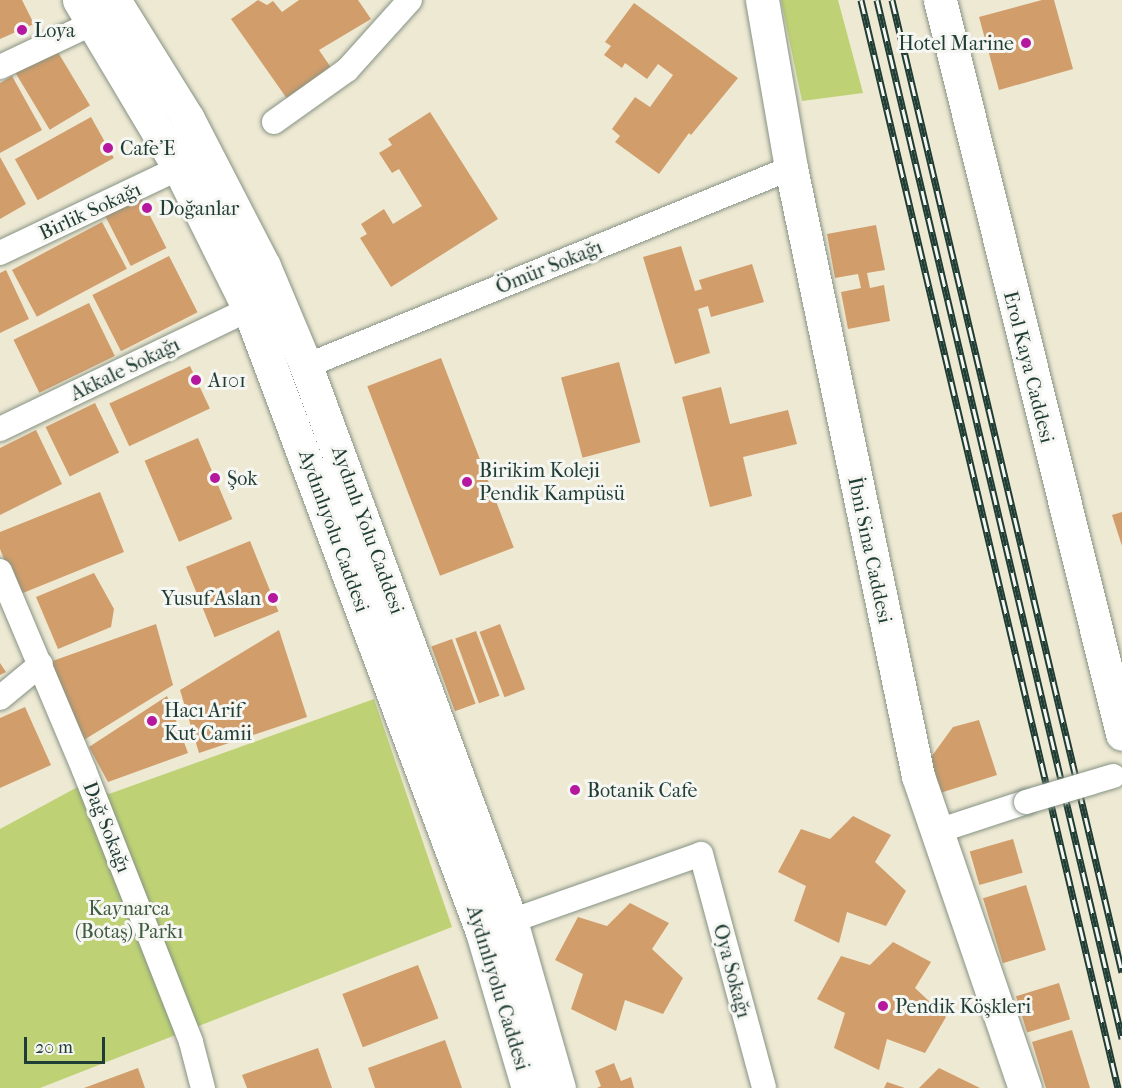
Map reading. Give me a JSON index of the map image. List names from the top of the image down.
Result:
{
  "streets": {
    "main road": [
      "Erol Kaya Caddesi",
      "Aydınlı Yolu Caddesi",
      "Aydınlıyolu Caddesi",
      "İbni Sina Caddesi"
    ],
    "street": [
      "Birlik Sokağı",
      "Ömür Sokağı",
      "Akkale Sokağı",
      "Dağ Sokağı",
      "Oya Sokağı"
    ]
  },
  "crossings": [
    ["Birlik Sokağı", "Aydınlıyolu Caddesi"],
    ["Ömür Sokağı", "Aydınlı Yolu Caddesi"],
    ["Ömür Sokağı", "İbni Sina Caddesi"],
    ["Akkale Sokağı", "Aydınlıyolu Caddesi"],
    ["Aydınlı Yolu Caddesi", "Aydınlıyolu Caddesi"],
    ["Aydınlı Yolu Caddesi", "Oya Sokağı"]
  ],
  "parks": ["Kaynarca (Botaş) Parkı"],
  "places": [
    "Loya",
    "Hotel Marine",
    "Cafe'E",
    "Doğanlar",
    "A101",
    "Şok",
    "Birikim Koleji Pendik Kampüsü",
    "Yusuf Aslan",
    "Hacı Arif Kut Camii",
    "Botanik Cafe",
    "Pendik Köşkleri"
  ],
  "scale_bar": "20 m"
}
